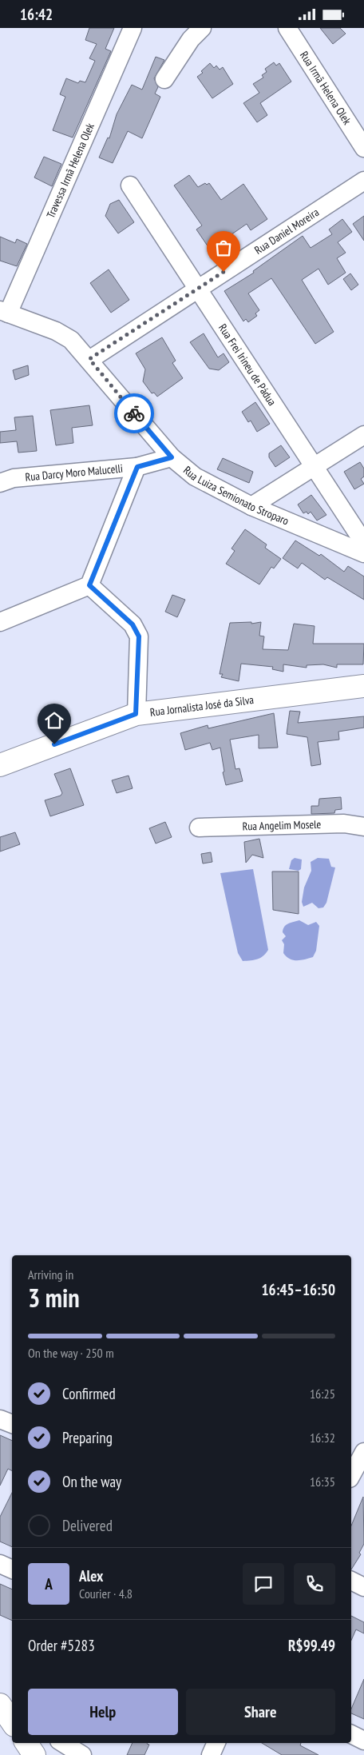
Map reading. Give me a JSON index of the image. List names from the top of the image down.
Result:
{
  "streets": {
    "main road": ["Rua Jornalista José da Silva"],
    "street": [
      "Rua Irmã Helena Olek",
      "Travessa Irmã Helena Olek",
      "Rua Daniel Moreira",
      "Rua Frei Irineu de Pádua",
      "Rua Darcy Moro Malucelli",
      "Rua Luiza Semionato Stroparo",
      "Rua Angelim Mosele"
    ]
  },
  "crossings": [
    ["Travessa Irmã Helena Olek", "Rua Luiza Semionato Stroparo"],
    ["Rua Daniel Moreira", "Rua Frei Irineu de Pádua"],
    ["Rua Daniel Moreira", "Rua Luiza Semionato Stroparo"],
    ["Rua Darcy Moro Malucelli", "Rua Luiza Semionato Stroparo"]
  ],
  "page": {
    "status": "16:42",
    "heading": ["3 min", "Arriving in", "16:45–16:50"],
    "panel": [
      "Alex",
      "Courier · 4.8",
      "Order #5283",
      "R$99.49"
    ],
    "bar": "On the way · 250 m",
    "list": [
      ["Confirmed", "16:25"],
      ["Preparing", "16:32"],
      ["On the way", "16:35"],
      "Delivered"
    ],
    "round": "A",
    "buttons": ["Help", "Share"]
  }
}
